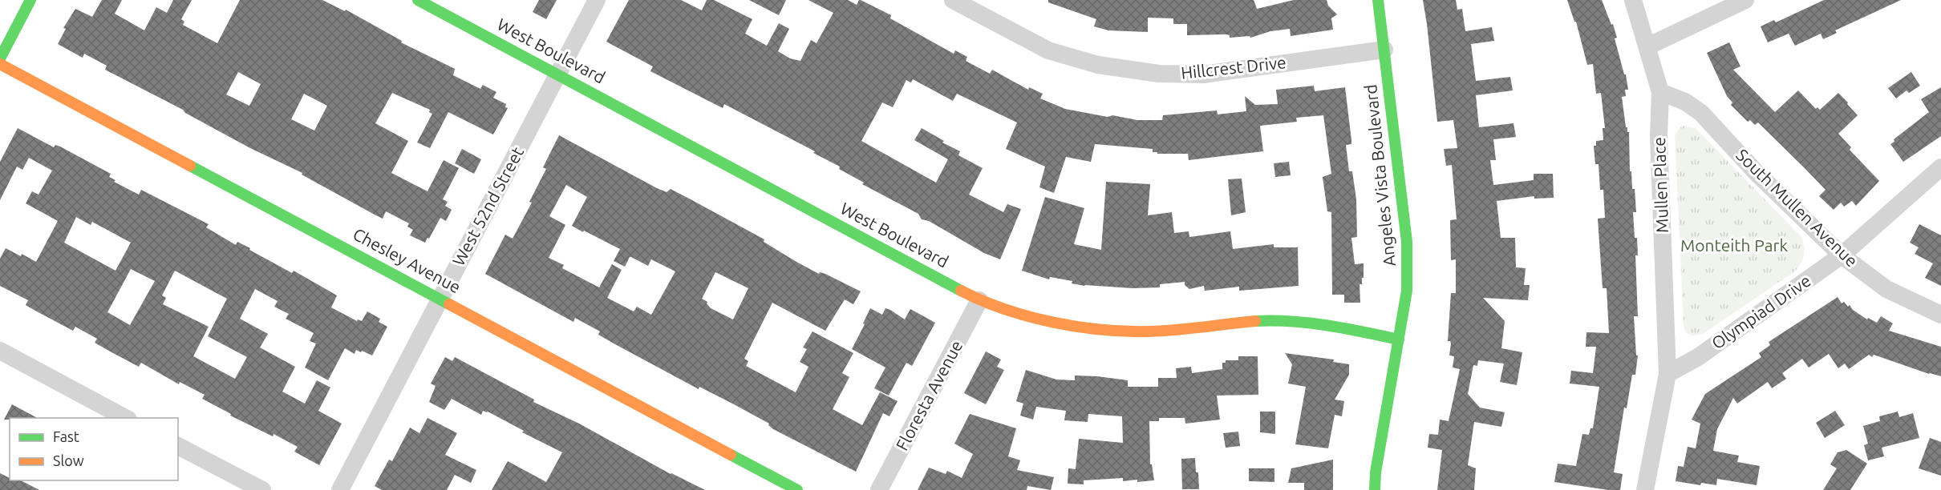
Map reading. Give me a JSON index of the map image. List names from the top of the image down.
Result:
{
  "streets": {
    "street": [
      "West Boulevard",
      "Hillcrest Drive",
      "Angeles Vista Boulevard",
      "Mullen Place",
      "West 52nd Street",
      "South Mullen Avenue",
      "Chesley Avenue",
      "Olympiad Drive",
      "Floresta Avenue"
    ]
  },
  "crossings": [
    ["West Boulevard", "Angeles Vista Boulevard"],
    ["West Boulevard", "West 52nd Street"],
    ["West Boulevard", "Floresta Avenue"],
    ["Hillcrest Drive", "Angeles Vista Boulevard"],
    ["Mullen Place", "South Mullen Avenue"],
    ["Mullen Place", "Olympiad Drive"],
    ["West 52nd Street", "Chesley Avenue"],
    ["South Mullen Avenue", "Olympiad Drive"]
  ],
  "parks": ["Monteith Park"],
  "legend": ["Fast", "Slow"]
}
